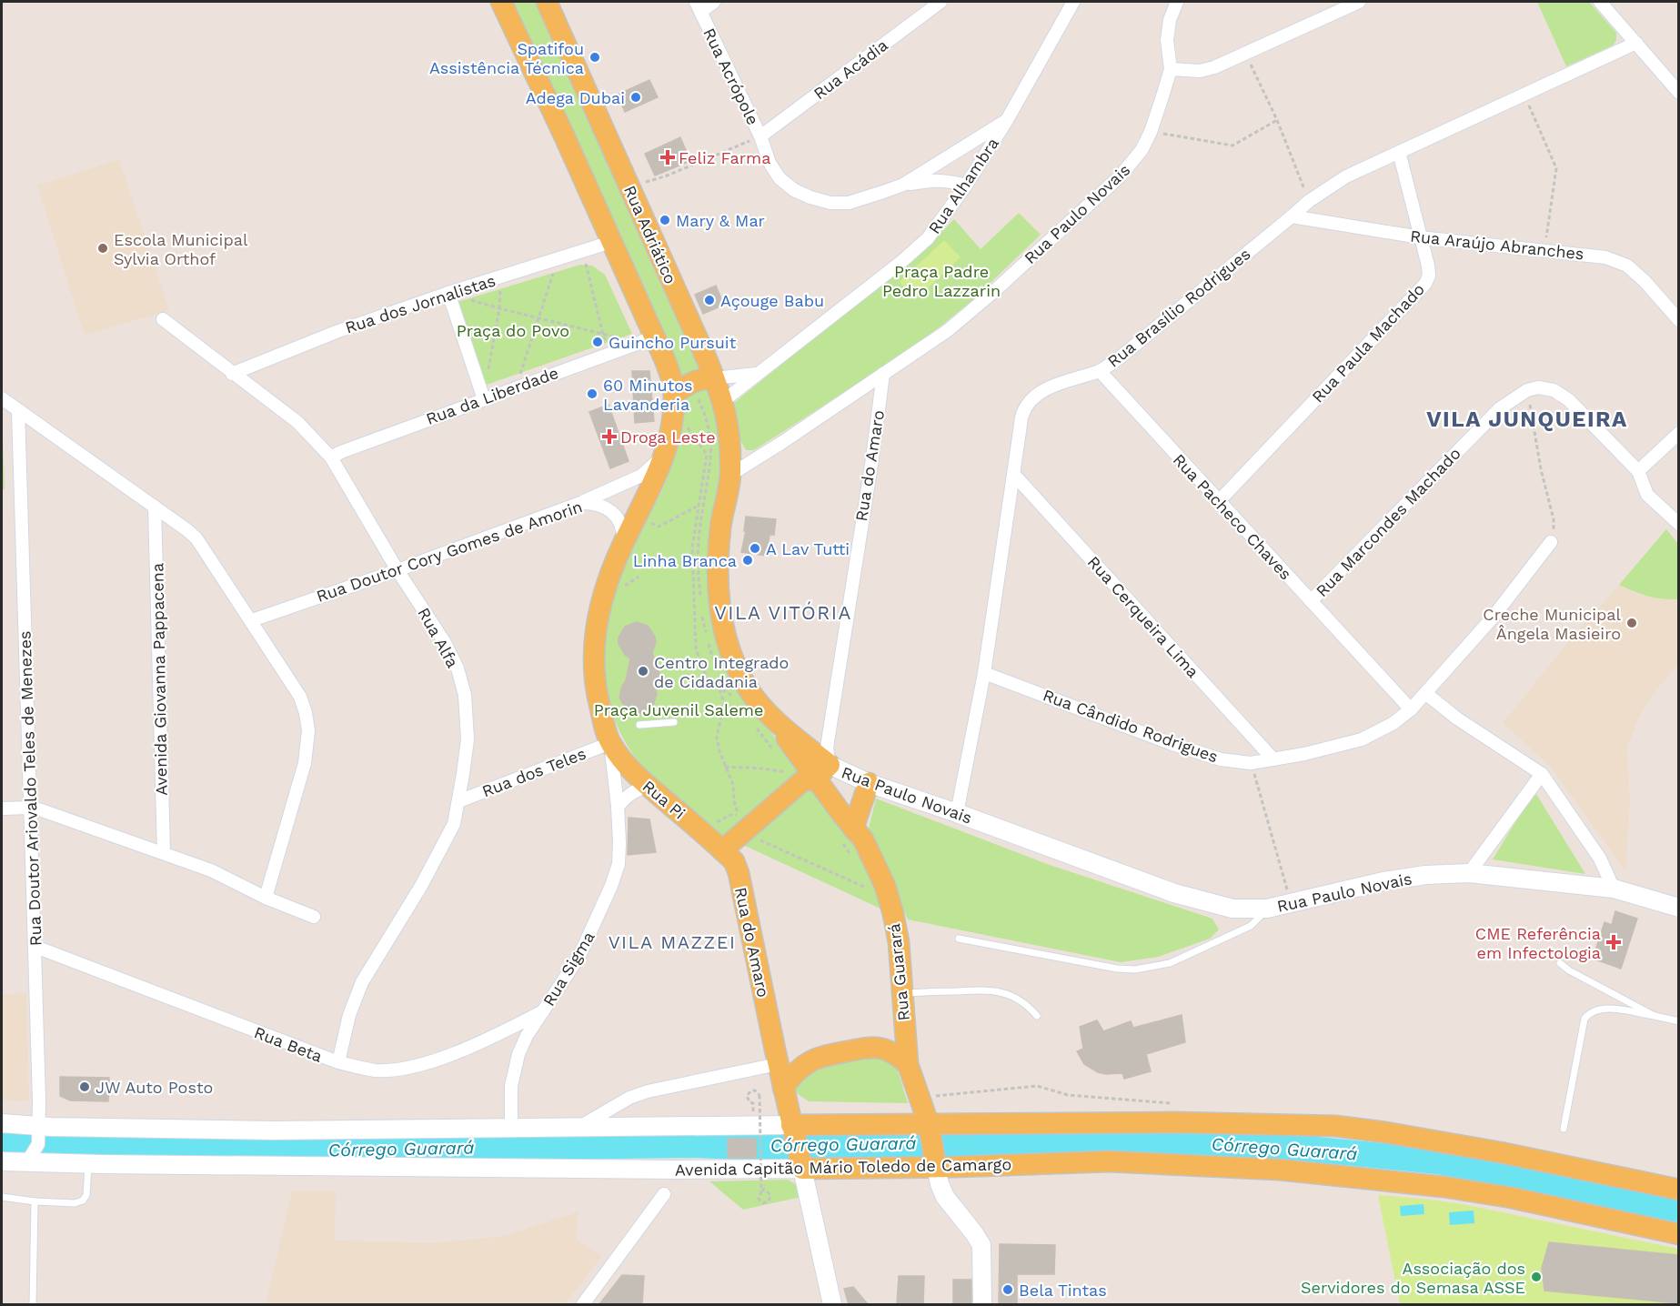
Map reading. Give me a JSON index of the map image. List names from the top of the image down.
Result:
{
  "streets": {
    "main road": [
      "Rua Paulo Novais",
      "Rua Adriático",
      "Rua do Amaro",
      "Rua Pi",
      "Rua Sigma",
      "Rua Guarará",
      "Avenida Capitão Mário Toledo de Camargo"
    ],
    "street": [
      "Rua Acádia",
      "Rua Acrópole",
      "Rua Alhambra",
      "Rua Araújo Abranches",
      "Rua dos Jornalistas",
      "Rua Brasílio Rodrigues",
      "Rua Paula Machado",
      "Rua da Liberdade",
      "Rua Pacheco Chaves",
      "Rua Marcondes Machado",
      "Rua Doutor Cory Gomes de Amorin",
      "Rua Cerqueira Lima",
      "Rua Alfa",
      "Avenida Giovanna Pappacena",
      "Rua Cândido Rodrigues",
      "Rua dos Teles",
      "Rua Doutor Ariovaldo Teles de Menezes",
      "Rua Beta"
    ]
  },
  "crossings": [
    ["Rua Acádia", "Rua Acrópole"],
    ["Rua Acrópole", "Rua Alhambra"],
    ["Rua Alhambra", "Rua Adriático"],
    ["Rua Paulo Novais", "Rua Adriático"],
    ["Rua Paulo Novais", "Rua Brasílio Rodrigues"],
    ["Rua Paulo Novais", "Rua do Amaro"],
    ["Rua Paulo Novais", "Rua Guarará"],
    ["Rua Adriático", "Rua Guarará"],
    ["Rua Araújo Abranches", "Rua Brasílio Rodrigues"],
    ["Rua Araújo Abranches", "Rua Paula Machado"],
    ["Rua dos Jornalistas", "Rua Alfa"],
    ["Rua Brasílio Rodrigues", "Rua Paula Machado"],
    ["Rua Brasílio Rodrigues", "Rua Pacheco Chaves"],
    ["Rua Brasílio Rodrigues", "Rua Cerqueira Lima"],
    ["Rua Brasílio Rodrigues", "Rua Cândido Rodrigues"],
    ["Rua Paula Machado", "Rua Pacheco Chaves"],
    ["Rua da Liberdade", "Rua Alfa"],
    ["Rua do Amaro", "Rua Pi"],
    ["Rua do Amaro", "Rua Guarará"],
    ["Rua do Amaro", "Avenida Capitão Mário Toledo de Camargo"],
    ["Rua Pacheco Chaves", "Rua Marcondes Machado"],
    ["Rua Pacheco Chaves", "Rua Cândido Rodrigues"],
    ["Rua Doutor Cory Gomes de Amorin", "Rua Alfa"],
    ["Rua Doutor Cory Gomes de Amorin", "Rua Sigma"],
    ["Rua Cerqueira Lima", "Rua Cândido Rodrigues"],
    ["Rua Alfa", "Rua dos Teles"],
    ["Rua Alfa", "Rua Beta"],
    ["Rua dos Teles", "Rua Pi"],
    ["Rua dos Teles", "Rua Sigma"],
    ["Rua Doutor Ariovaldo Teles de Menezes", "Rua Beta"],
    ["Rua Doutor Ariovaldo Teles de Menezes", "Avenida Capitão Mário Toledo de Camargo"],
    ["Rua Pi", "Rua Sigma"],
    ["Rua Sigma", "Rua Beta"],
    ["Rua Sigma", "Avenida Capitão Mário Toledo de Camargo"],
    ["Rua Guarará", "Avenida Capitão Mário Toledo de Camargo"]
  ],
  "districts": ["VILA JUNQUEIRA", "VILA VITÓRIA", "VILA MAZZEI"],
  "water": ["Córrego Guarará"],
  "parks": ["Praça Padre Pedro Lazzarin", "Praça do Povo", "Praça Juvenil Saleme"],
  "places": {
    "other": [
      "Spatifou Assistência Técnica",
      "Adega Dubai",
      "Mary & Mar",
      "Escola Municipal Sylvia Orthof",
      "Açouge Babu",
      "Guincho Pursuit",
      "60 Minutos Lavanderia",
      "A Lav Tutti",
      "Linha Branca",
      "Creche Municipal Ângela Masieiro",
      "Centro Integrado de Cidadania",
      "JW Auto Posto",
      "Associação dos Servidores do Semasa ASSE",
      "Bela Tintas"
    ],
    "health": ["Feliz Farma", "Droga Leste", "CME Referência em Infectologia"]
  }
}
